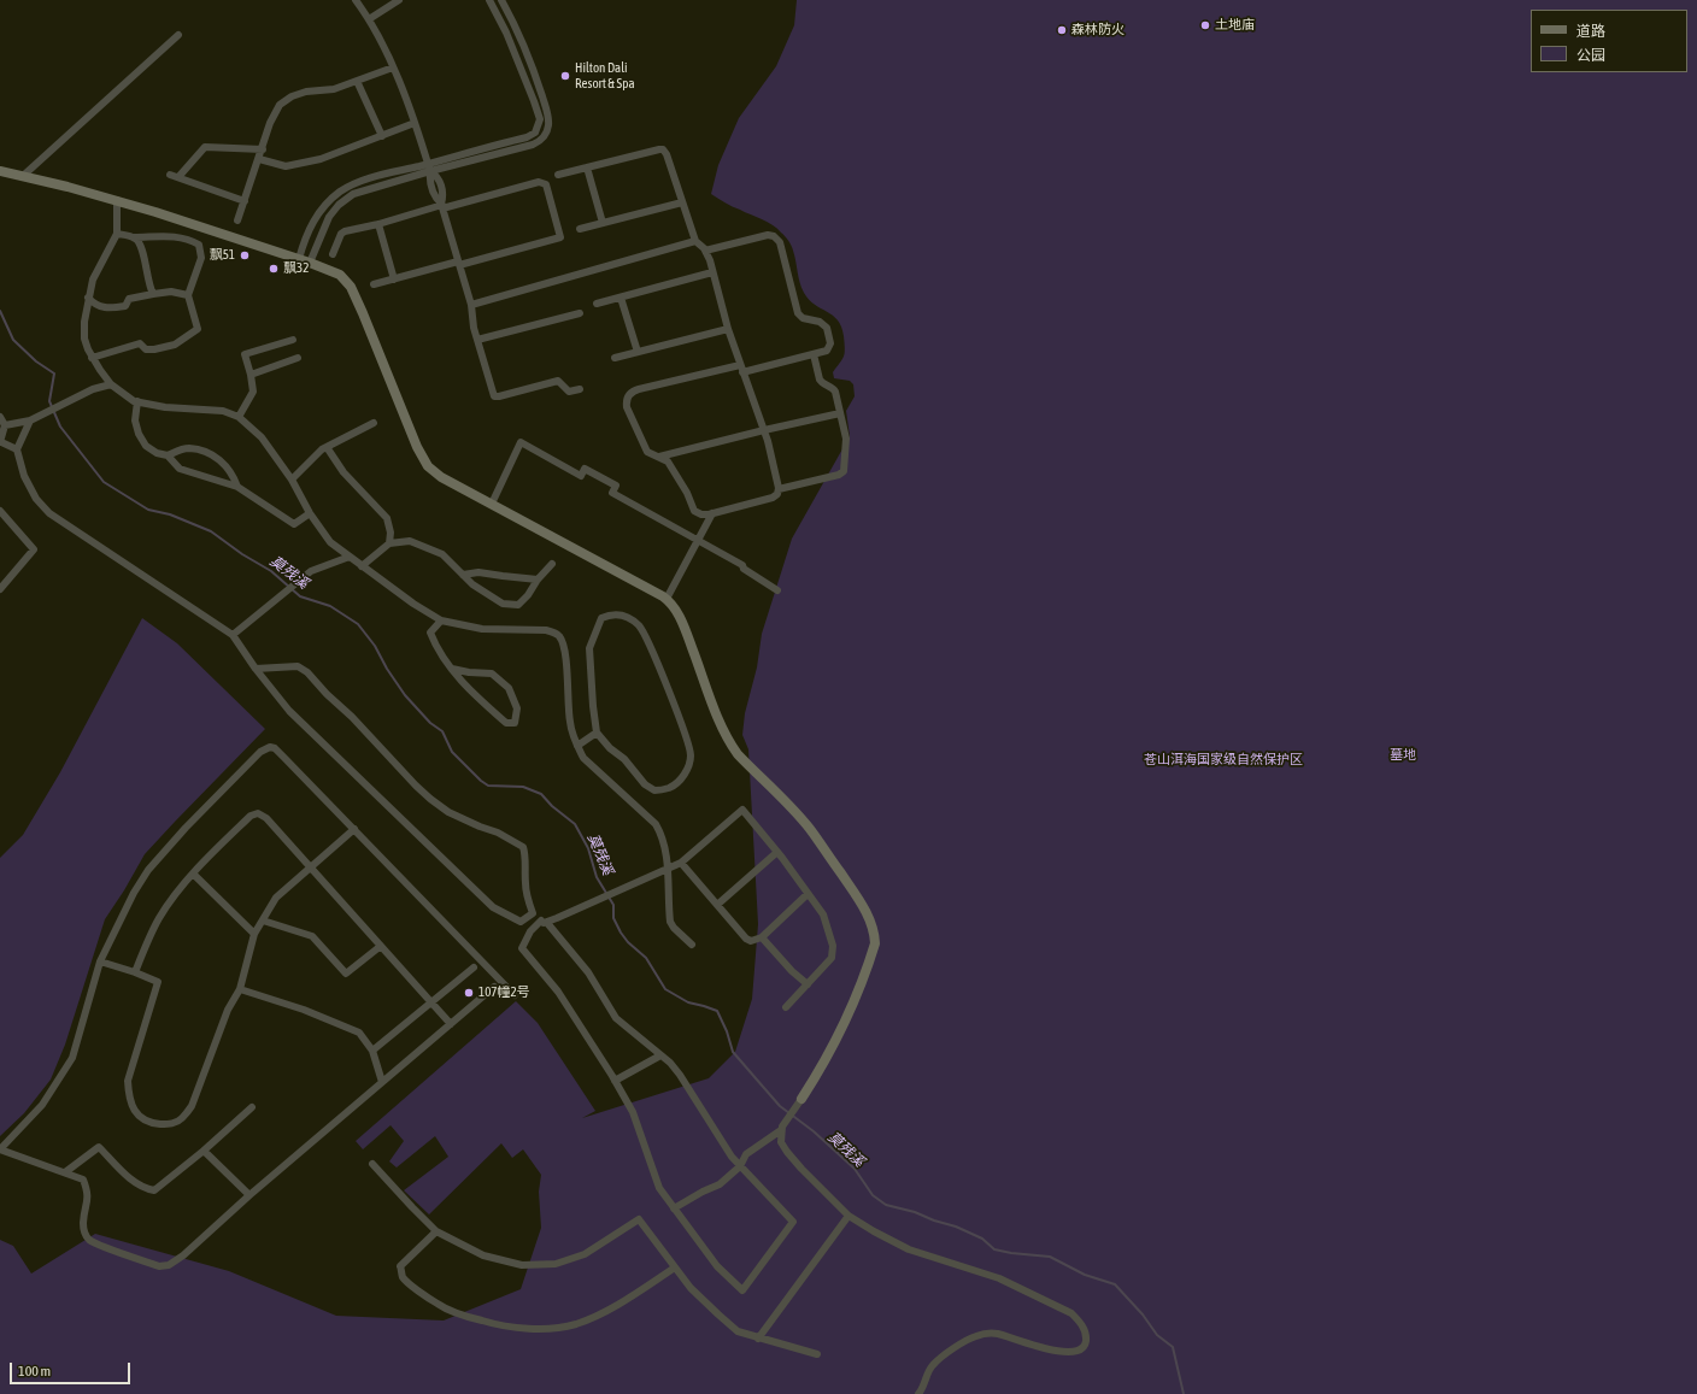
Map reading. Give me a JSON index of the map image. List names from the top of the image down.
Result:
{
  "water": ["莫残溪"],
  "parks": ["墓地", "苍山洱海国家级自然保护区"],
  "places": [
    "土地庙",
    "森林防火",
    "Hilton Dali Resort & Spa",
    "飘51",
    "飘32",
    "107幢2号"
  ],
  "legend": ["道路", "公园"],
  "scale_bar": "100 m"
}
